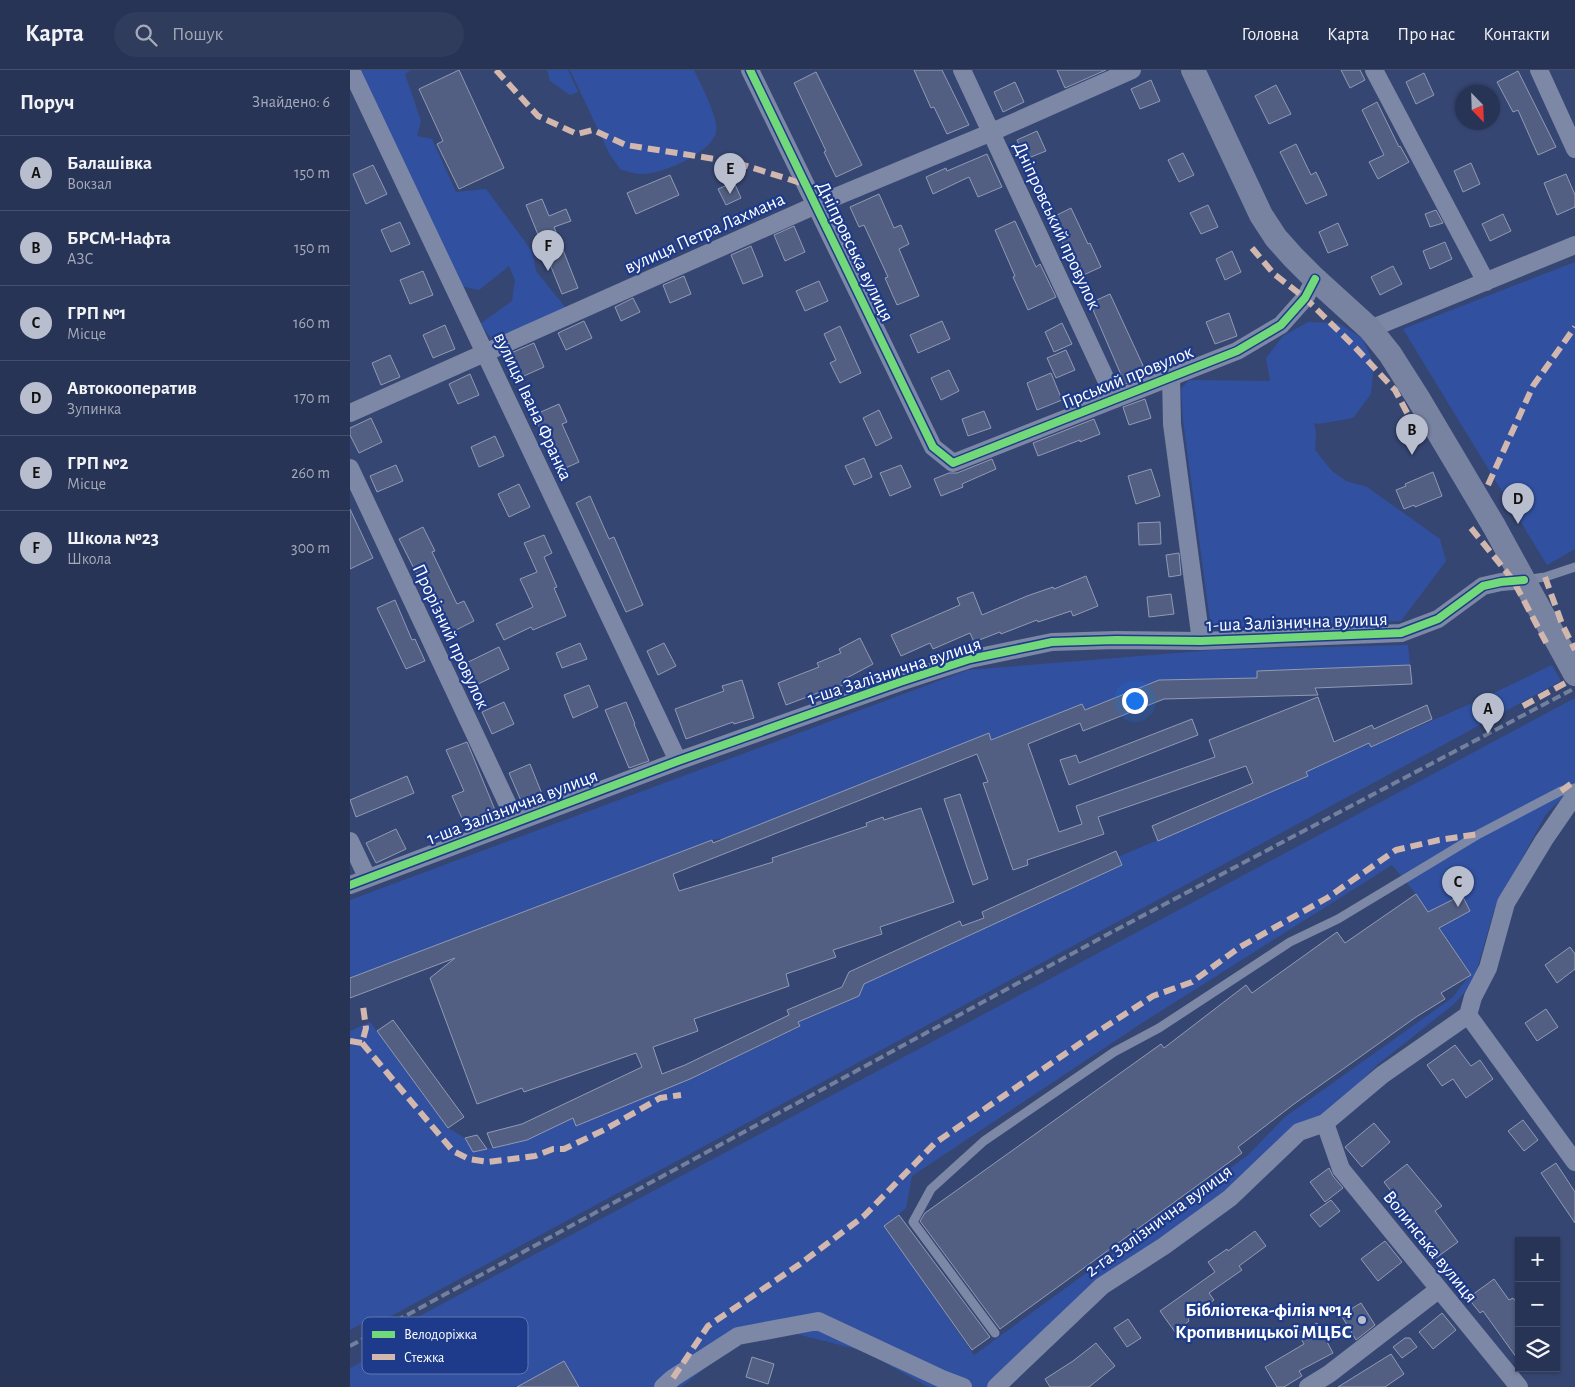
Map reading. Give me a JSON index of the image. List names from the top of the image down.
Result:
{
  "streets": {
    "street": [
      "Дніпровський провулок",
      "вулиця Петра Лахмана",
      "Дніпровська вулиця",
      "Гірський провулок",
      "вулиця Івана Франка",
      "1-ша Залізнична вулиця",
      "Прорізний провулок",
      "2-га Залізнична вулиця",
      "Волинська вулиця"
    ]
  },
  "crossings": [
    ["Дніпровський провулок", "вулиця Петра Лахмана"],
    ["Дніпровський провулок", "Гірський провулок"],
    ["вулиця Петра Лахмана", "Дніпровська вулиця"],
    ["вулиця Петра Лахмана", "вулиця Івана Франка"],
    ["Дніпровська вулиця", "Гірський провулок"],
    ["вулиця Івана Франка", "1-ша Залізнична вулиця"],
    ["1-ша Залізнична вулиця", "Прорізний провулок"],
    ["2-га Залізнична вулиця", "Волинська вулиця"]
  ],
  "places": ["Бібліотека-філія №14 Кропивницької МЦБС"],
  "legend": ["Велодоріжка", "Стежка"],
  "north": "bottom right",
  "page": {
    "header": "Карта",
    "search": "Пошук",
    "nav": [
      "Головна",
      "Карта",
      "Про нас",
      "Контакти"
    ],
    "heading": ["Поруч", "Знайдено: 6"],
    "list": [
      {
        "mark": "A",
        "name": "Балашівка",
        "note": "Вокзал",
        "value": "150 m"
      },
      {
        "mark": "B",
        "name": "БРСМ-Нафта",
        "note": "АЗС",
        "value": "150 m"
      },
      {
        "mark": "C",
        "name": "ГРП №1",
        "note": "Місце",
        "value": "160 m"
      },
      {
        "mark": "D",
        "name": "Автокооператив",
        "note": "Зупинка",
        "value": "170 m"
      },
      {
        "mark": "E",
        "name": "ГРП №2",
        "note": "Місце",
        "value": "260 m"
      },
      {
        "mark": "F",
        "name": "Школа №23",
        "note": "Школа",
        "value": "300 m"
      }
    ],
    "pins": [
      "E",
      "F",
      "B",
      "D",
      "A",
      "C"
    ],
    "map_buttons": ["+", "−"]
  }
}
